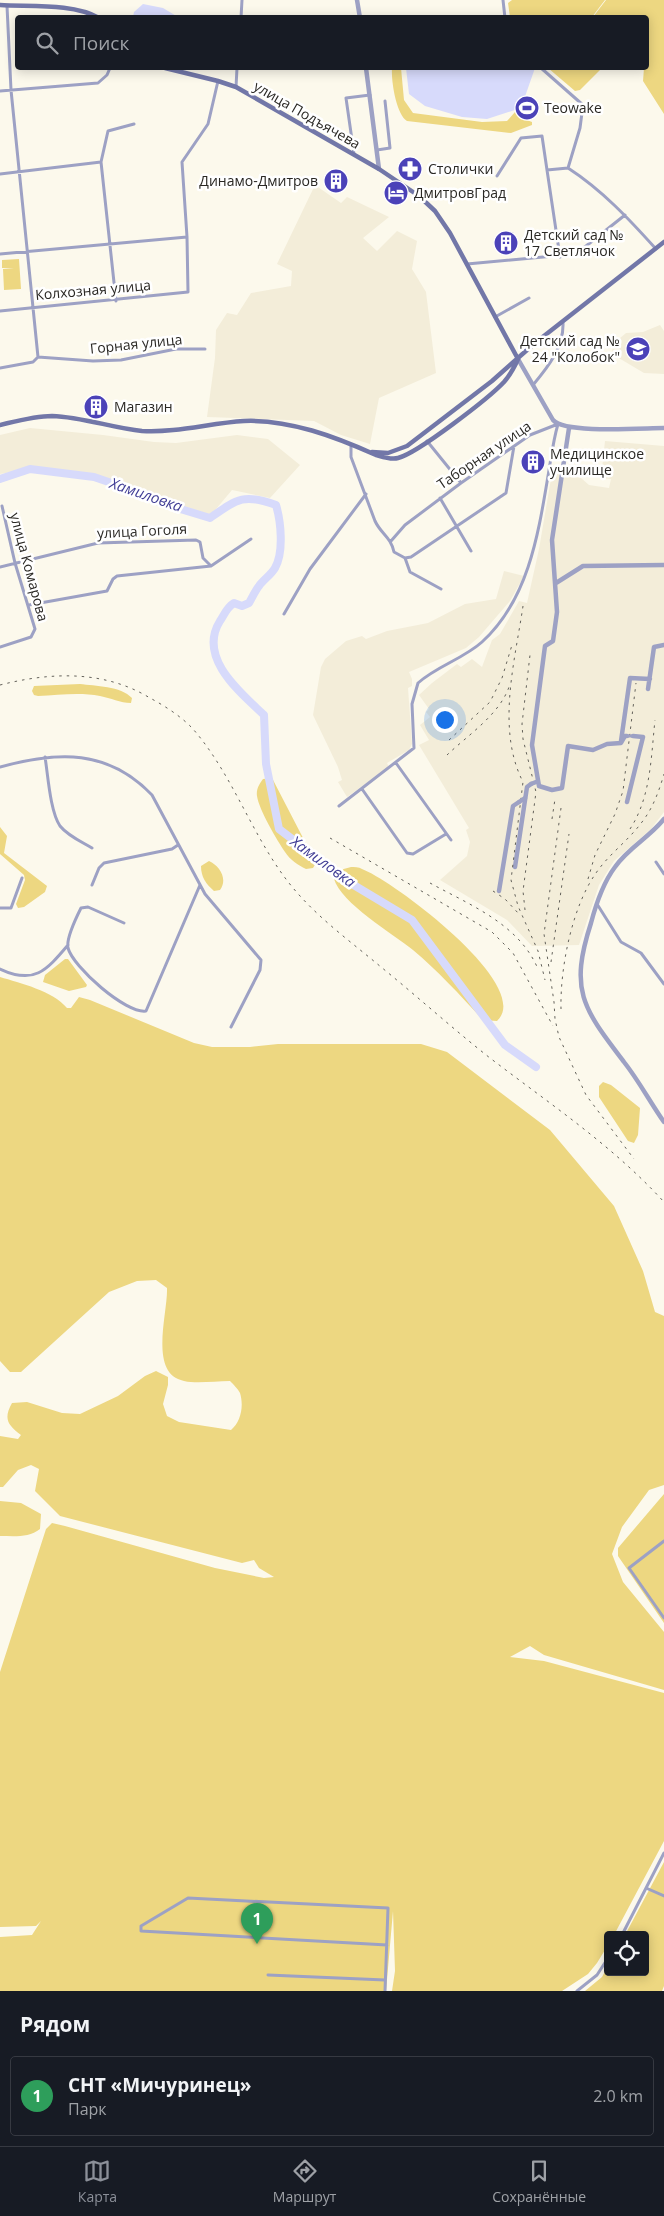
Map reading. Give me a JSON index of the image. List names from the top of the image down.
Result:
{
  "streets": {
    "main road": ["улица Подъячева"],
    "street": [
      "Колхозная улица",
      "Горная улица",
      "Таборная улица",
      "улица Гоголя",
      "улица Комарова"
    ]
  },
  "crossings": [
    ["улица Гоголя", "улица Комарова"]
  ],
  "water": ["Хамиловка"],
  "places": {
    "sports": ["Teowake"],
    "pharmacy": ["Столички"],
    "building": [
      "Динамо-Дмитров",
      "Детский сад № 17 Светлячок",
      "Магазин",
      "Медицинское училище"
    ],
    "hotel": ["ДмитровГрад"],
    "school or university": ["Детский сад № 24 \"Колобок\""]
  },
  "page": {
    "search": "Поиск",
    "pins": "1",
    "heading": "Рядом",
    "list": [
      {
        "mark": "1",
        "name": "СНТ «Мичуринец»",
        "note": "Парк",
        "value": "2.0 km"
      }
    ],
    "nav": ["Карта", "Маршрут", "Сохранённые"]
  }
}
